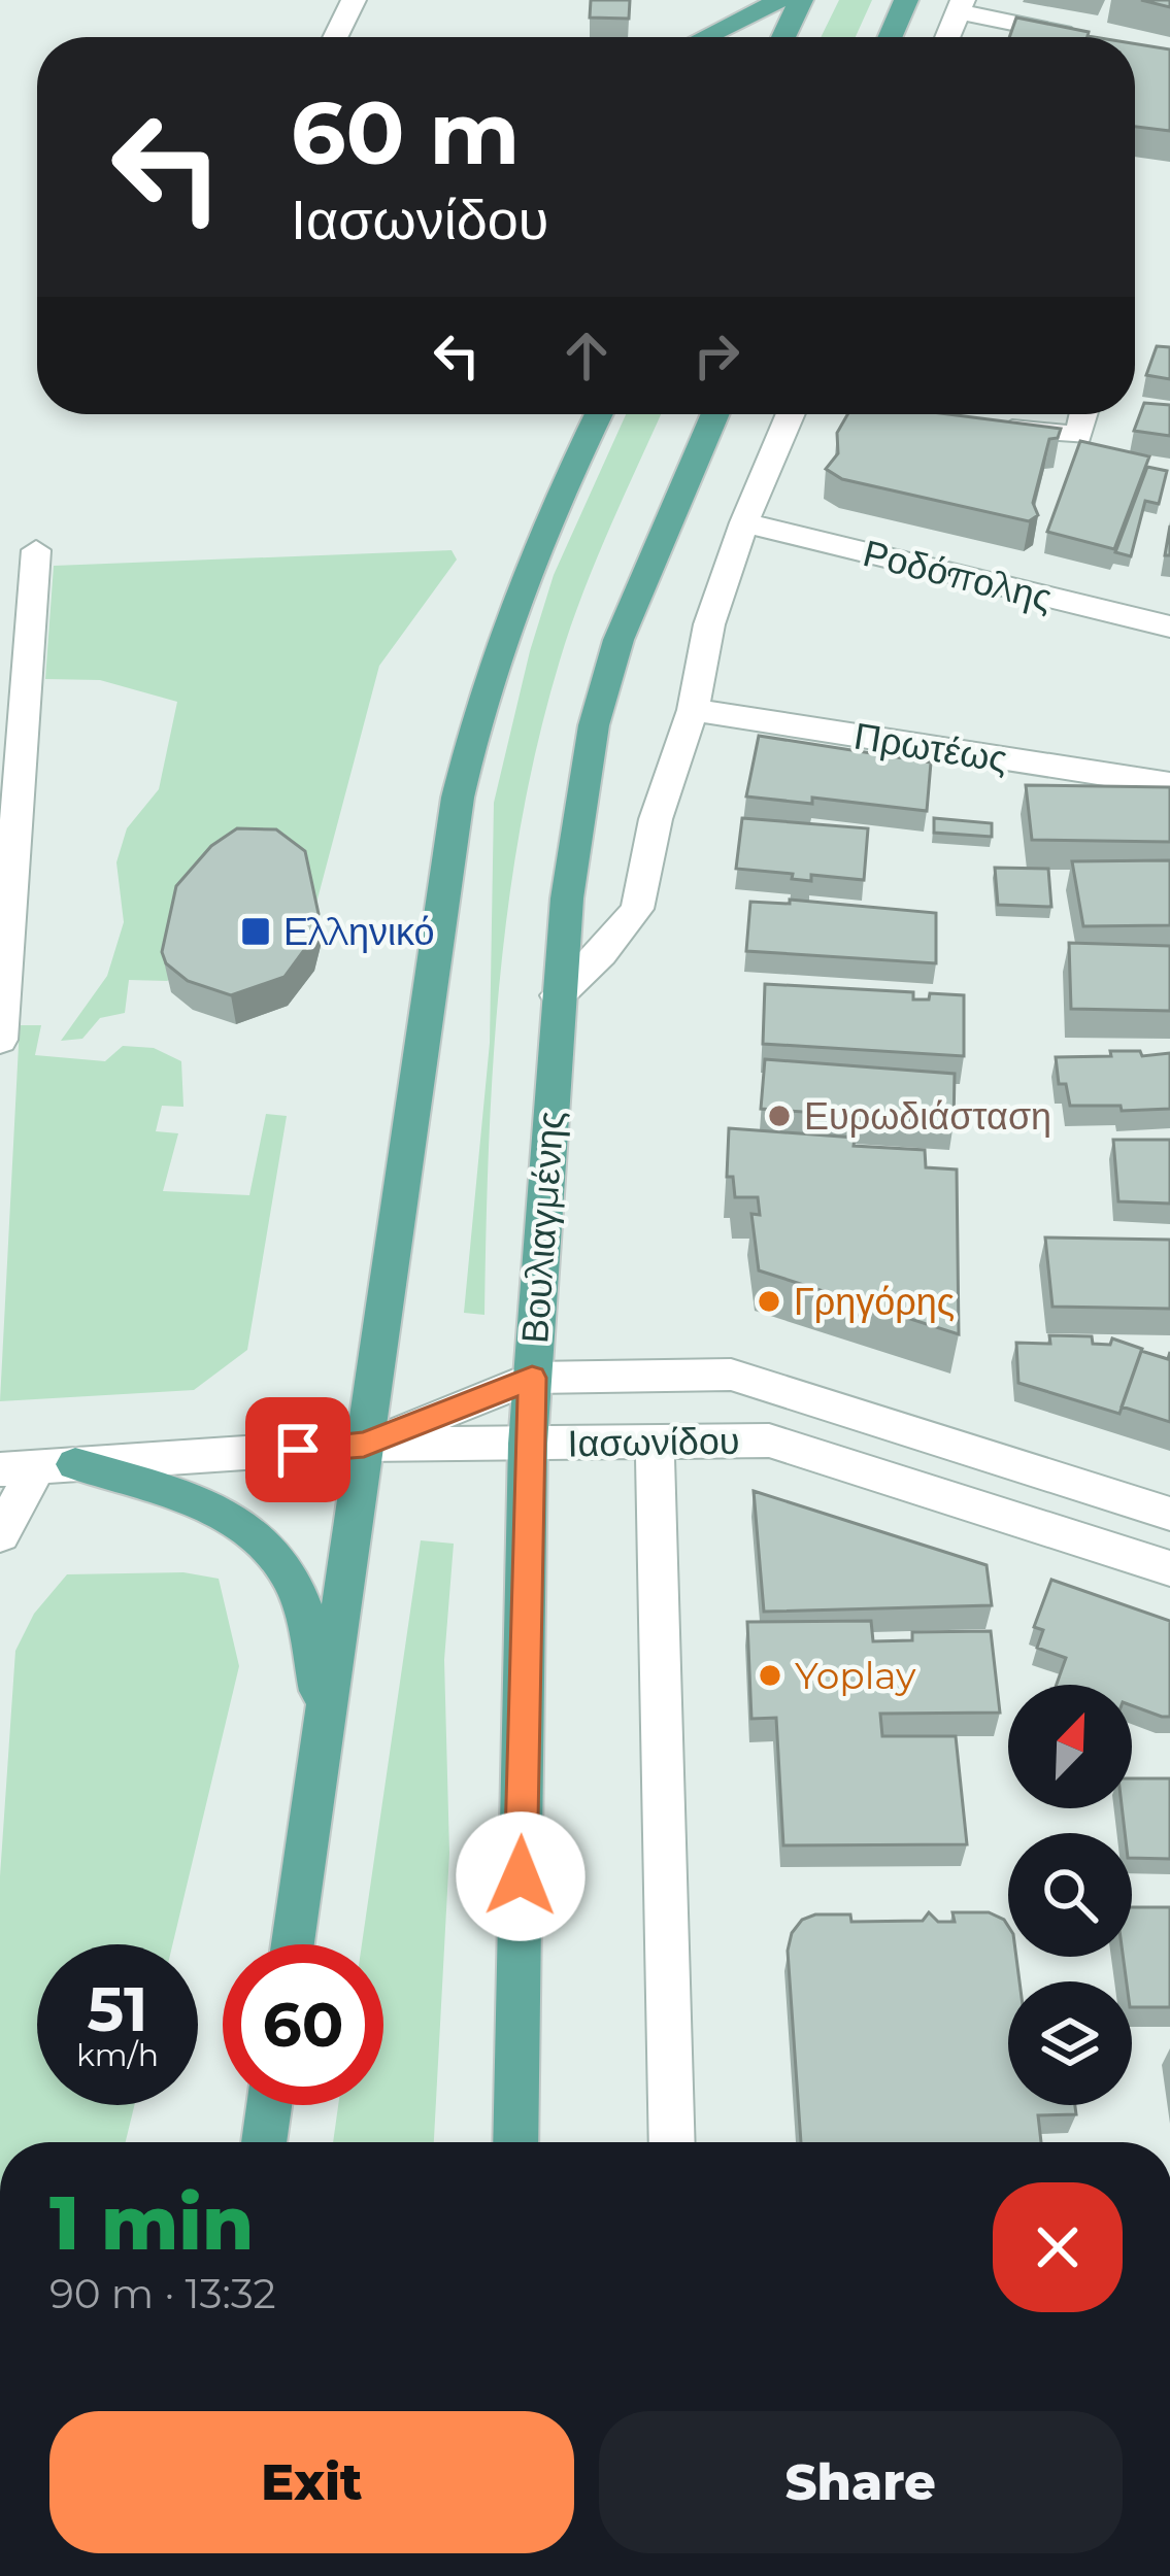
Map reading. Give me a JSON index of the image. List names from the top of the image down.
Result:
{
  "streets": {
    "main road": ["Βουλιαγμένης"],
    "street": ["Ροδόπολης", "Πρωτέως", "Ιασωνίδου"]
  },
  "crossings": [
    ["Βουλιαγμένης", "Ιασωνίδου"]
  ],
  "places": {
    "transit": ["Ελληνικό"],
    "other": ["Ευρωδιάσταση", "Γρηγόρης", "Yoplay"]
  },
  "north": "top right",
  "page": {
    "turn": ["60 m", "Ιασωνίδου"],
    "speed": "51 km/h",
    "limit": "60",
    "heading": ["1 min", "90 m · 13:32"],
    "buttons": ["Exit", "Share"]
  }
}
